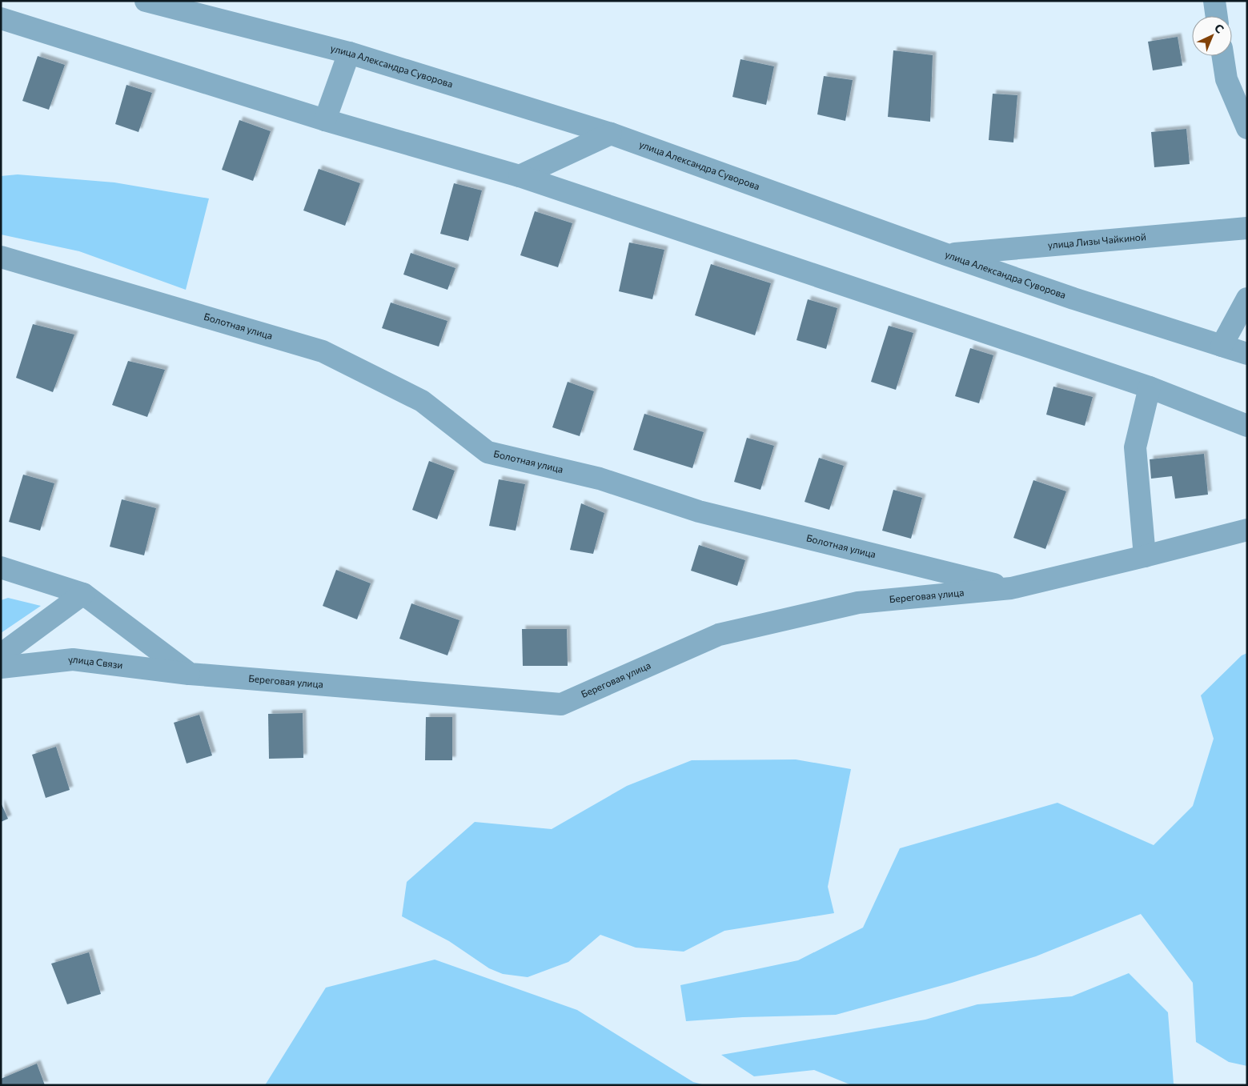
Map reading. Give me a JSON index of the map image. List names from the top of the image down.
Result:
{
  "streets": {
    "street": [
      "улица Александра Суворова",
      "улица Лизы Чайкиной",
      "Болотная улица",
      "Береговая улица",
      "улица Связи"
    ]
  },
  "crossings": [
    ["улица Александра Суворова", "улица Лизы Чайкиной"],
    ["Болотная улица", "Береговая улица"],
    ["Береговая улица", "улица Связи"]
  ],
  "north": "top right"
}
